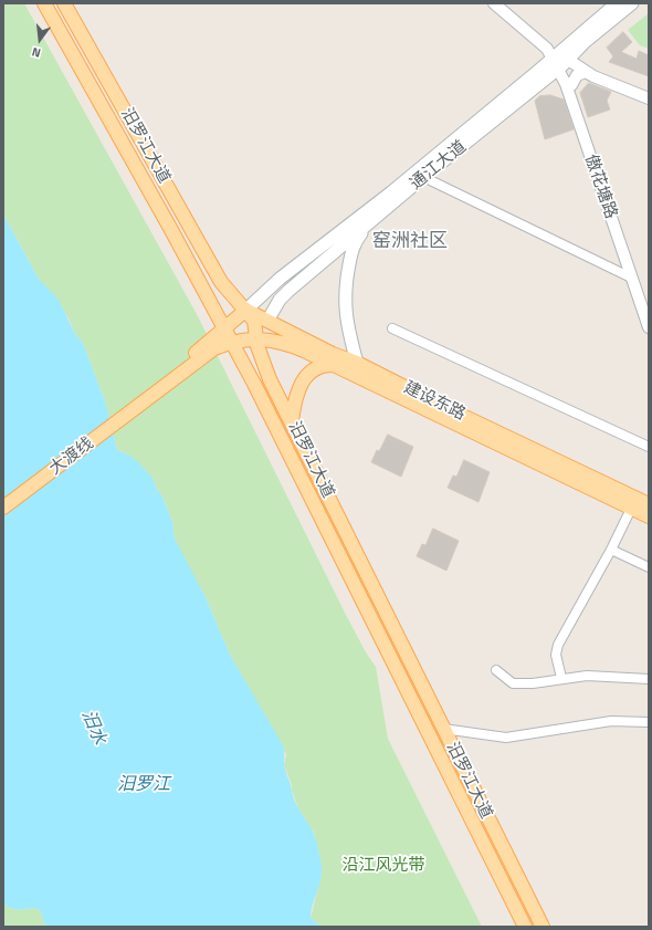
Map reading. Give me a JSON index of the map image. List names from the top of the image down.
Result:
{
  "streets": {
    "main road": [
      "汨罗江大道",
      "通江大道",
      "建设东路",
      "大渡线"
    ],
    "street": ["傲花塘路"]
  },
  "crossings": [
    ["汨罗江大道", "通江大道"],
    ["汨罗江大道", "建设东路"],
    ["通江大道", "傲花塘路"],
    ["通江大道", "建设东路"],
    ["建设东路", "大渡线"]
  ],
  "districts": ["窑洲社区"],
  "water": ["汨水", "汨罗江"],
  "parks": ["沿江风光带"],
  "north": "bottom"
}
